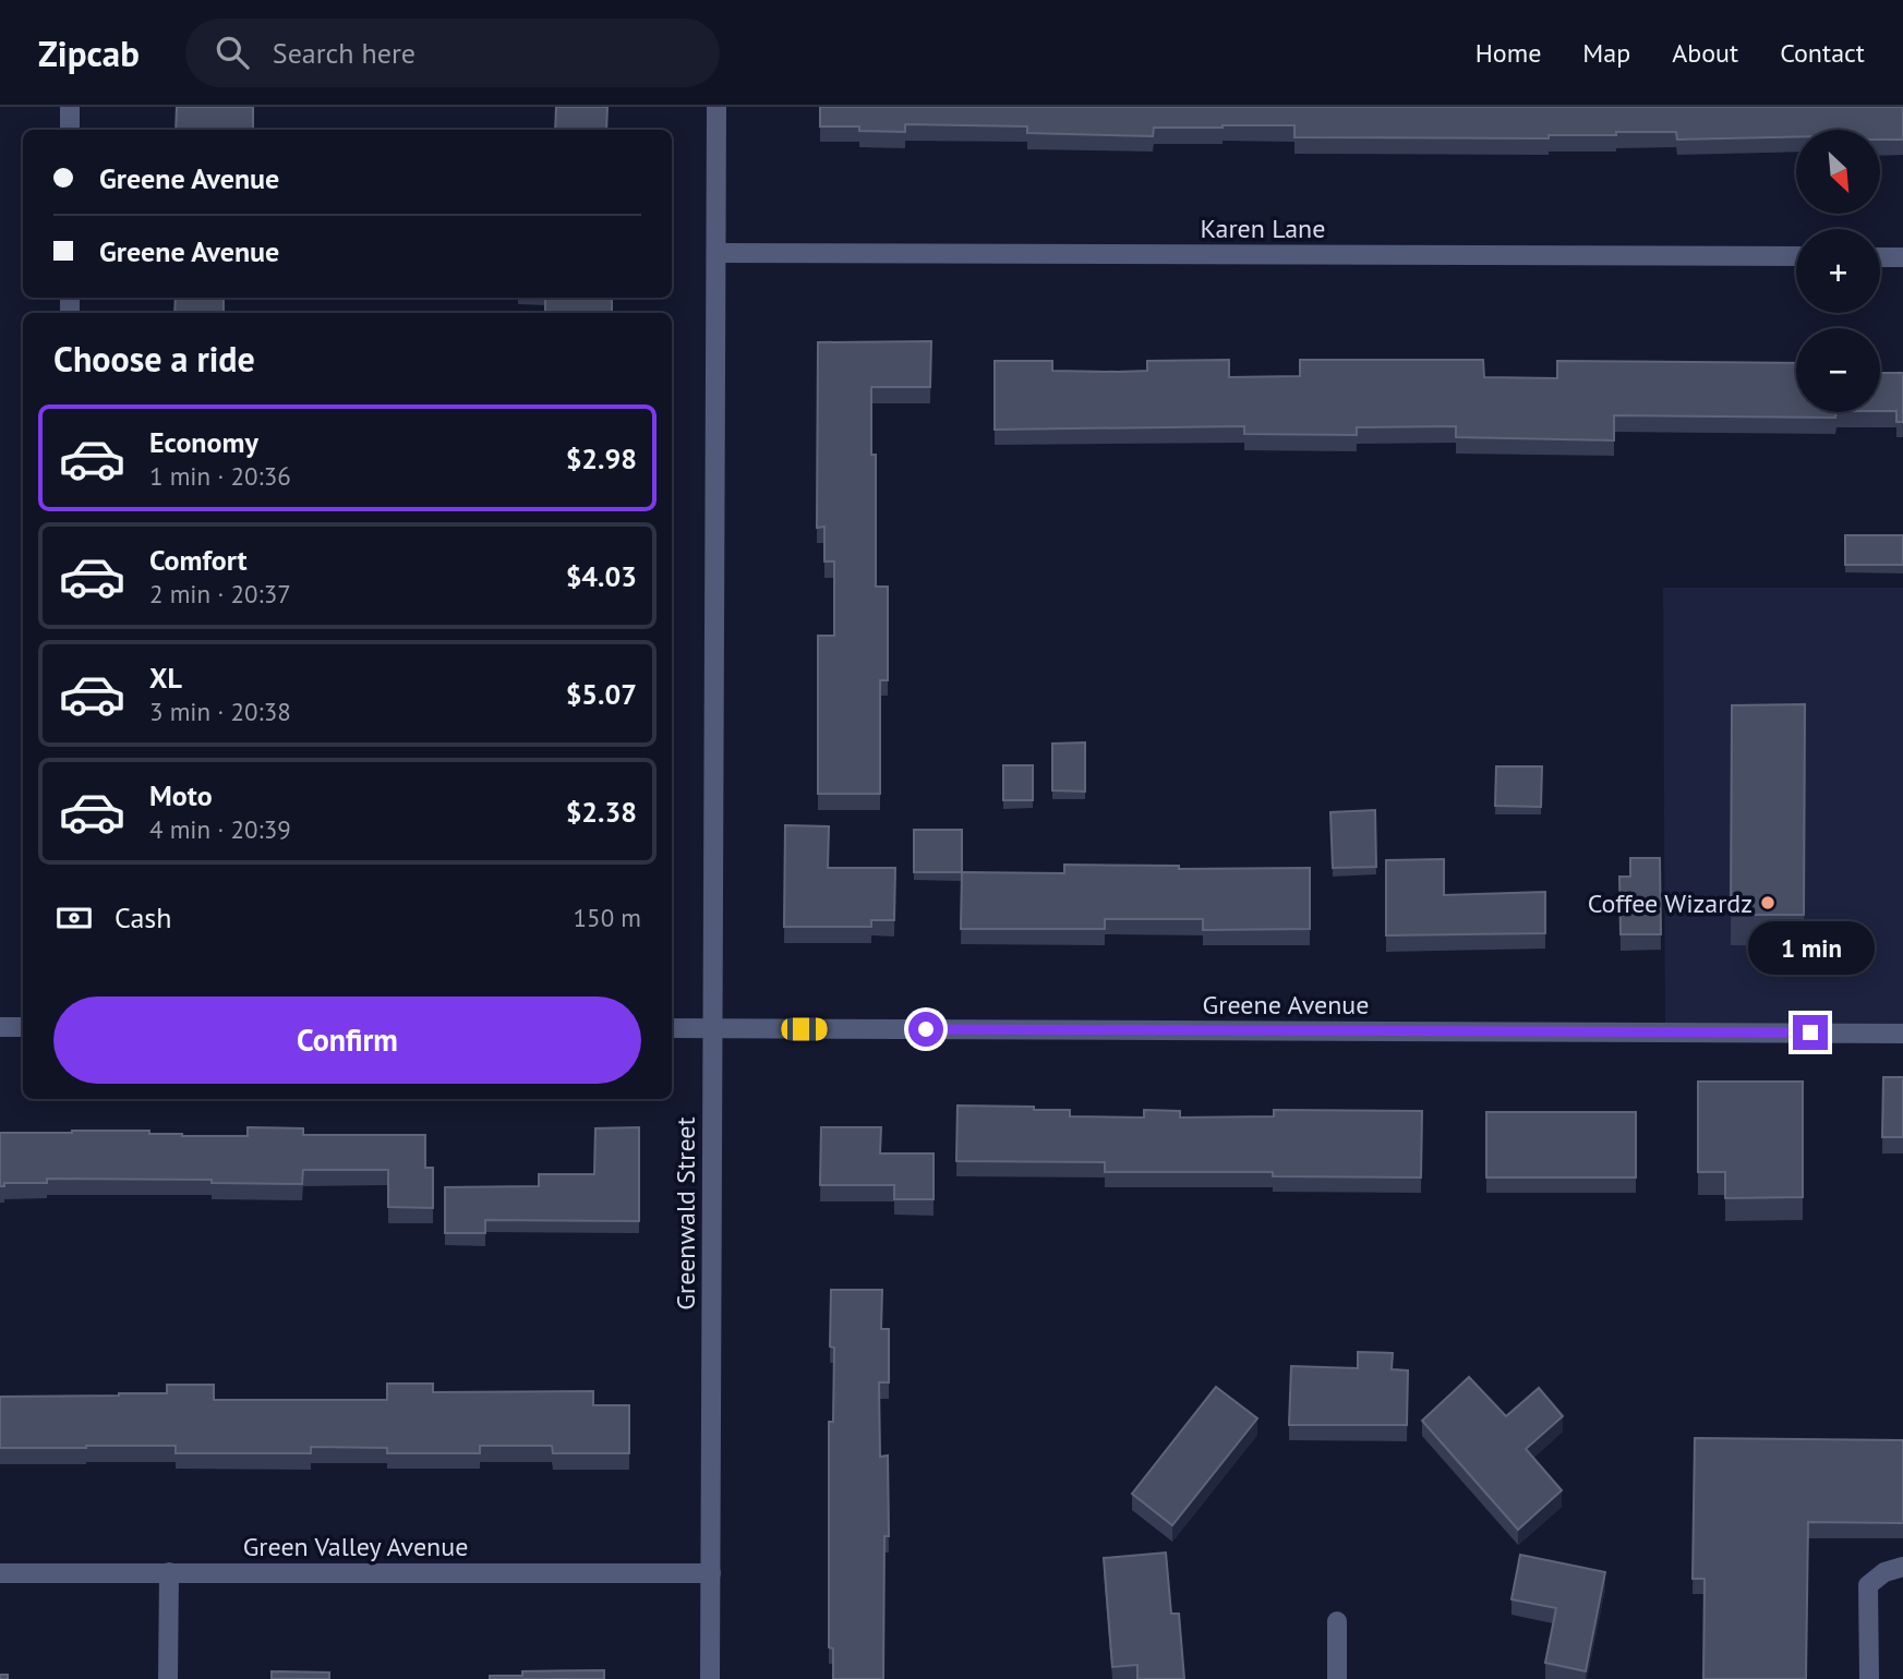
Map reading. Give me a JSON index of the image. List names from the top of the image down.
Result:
{
  "streets": {
    "street": [
      "Karen Lane",
      "Greene Avenue",
      "Greenwald Street",
      "Green Valley Avenue"
    ]
  },
  "crossings": [
    ["Karen Lane", "Greenwald Street"],
    ["Greene Avenue", "Greenwald Street"],
    ["Greenwald Street", "Green Valley Avenue"]
  ],
  "places": ["Coffee Wizardz"],
  "north": "bottom right",
  "page": {
    "header": "Zipcab",
    "search": "Search here",
    "nav": [
      "Home",
      "Map",
      "About",
      "Contact"
    ],
    "map_buttons": ["+", "−"],
    "banner": ["Greene Avenue", "Greene Avenue"],
    "heading": "Choose a ride",
    "list": [
      {
        "name": "Economy",
        "note": "1 min · 20:36",
        "value": "$2.98"
      },
      {
        "name": "Comfort",
        "note": "2 min · 20:37",
        "value": "$4.03"
      },
      {
        "name": "XL",
        "note": "3 min · 20:38",
        "value": "$5.07"
      },
      {
        "name": "Moto",
        "note": "4 min · 20:39",
        "value": "$2.38"
      }
    ],
    "pay": ["Cash", "150 m"],
    "bubble": "1 min",
    "buttons": "Confirm"
  }
}
